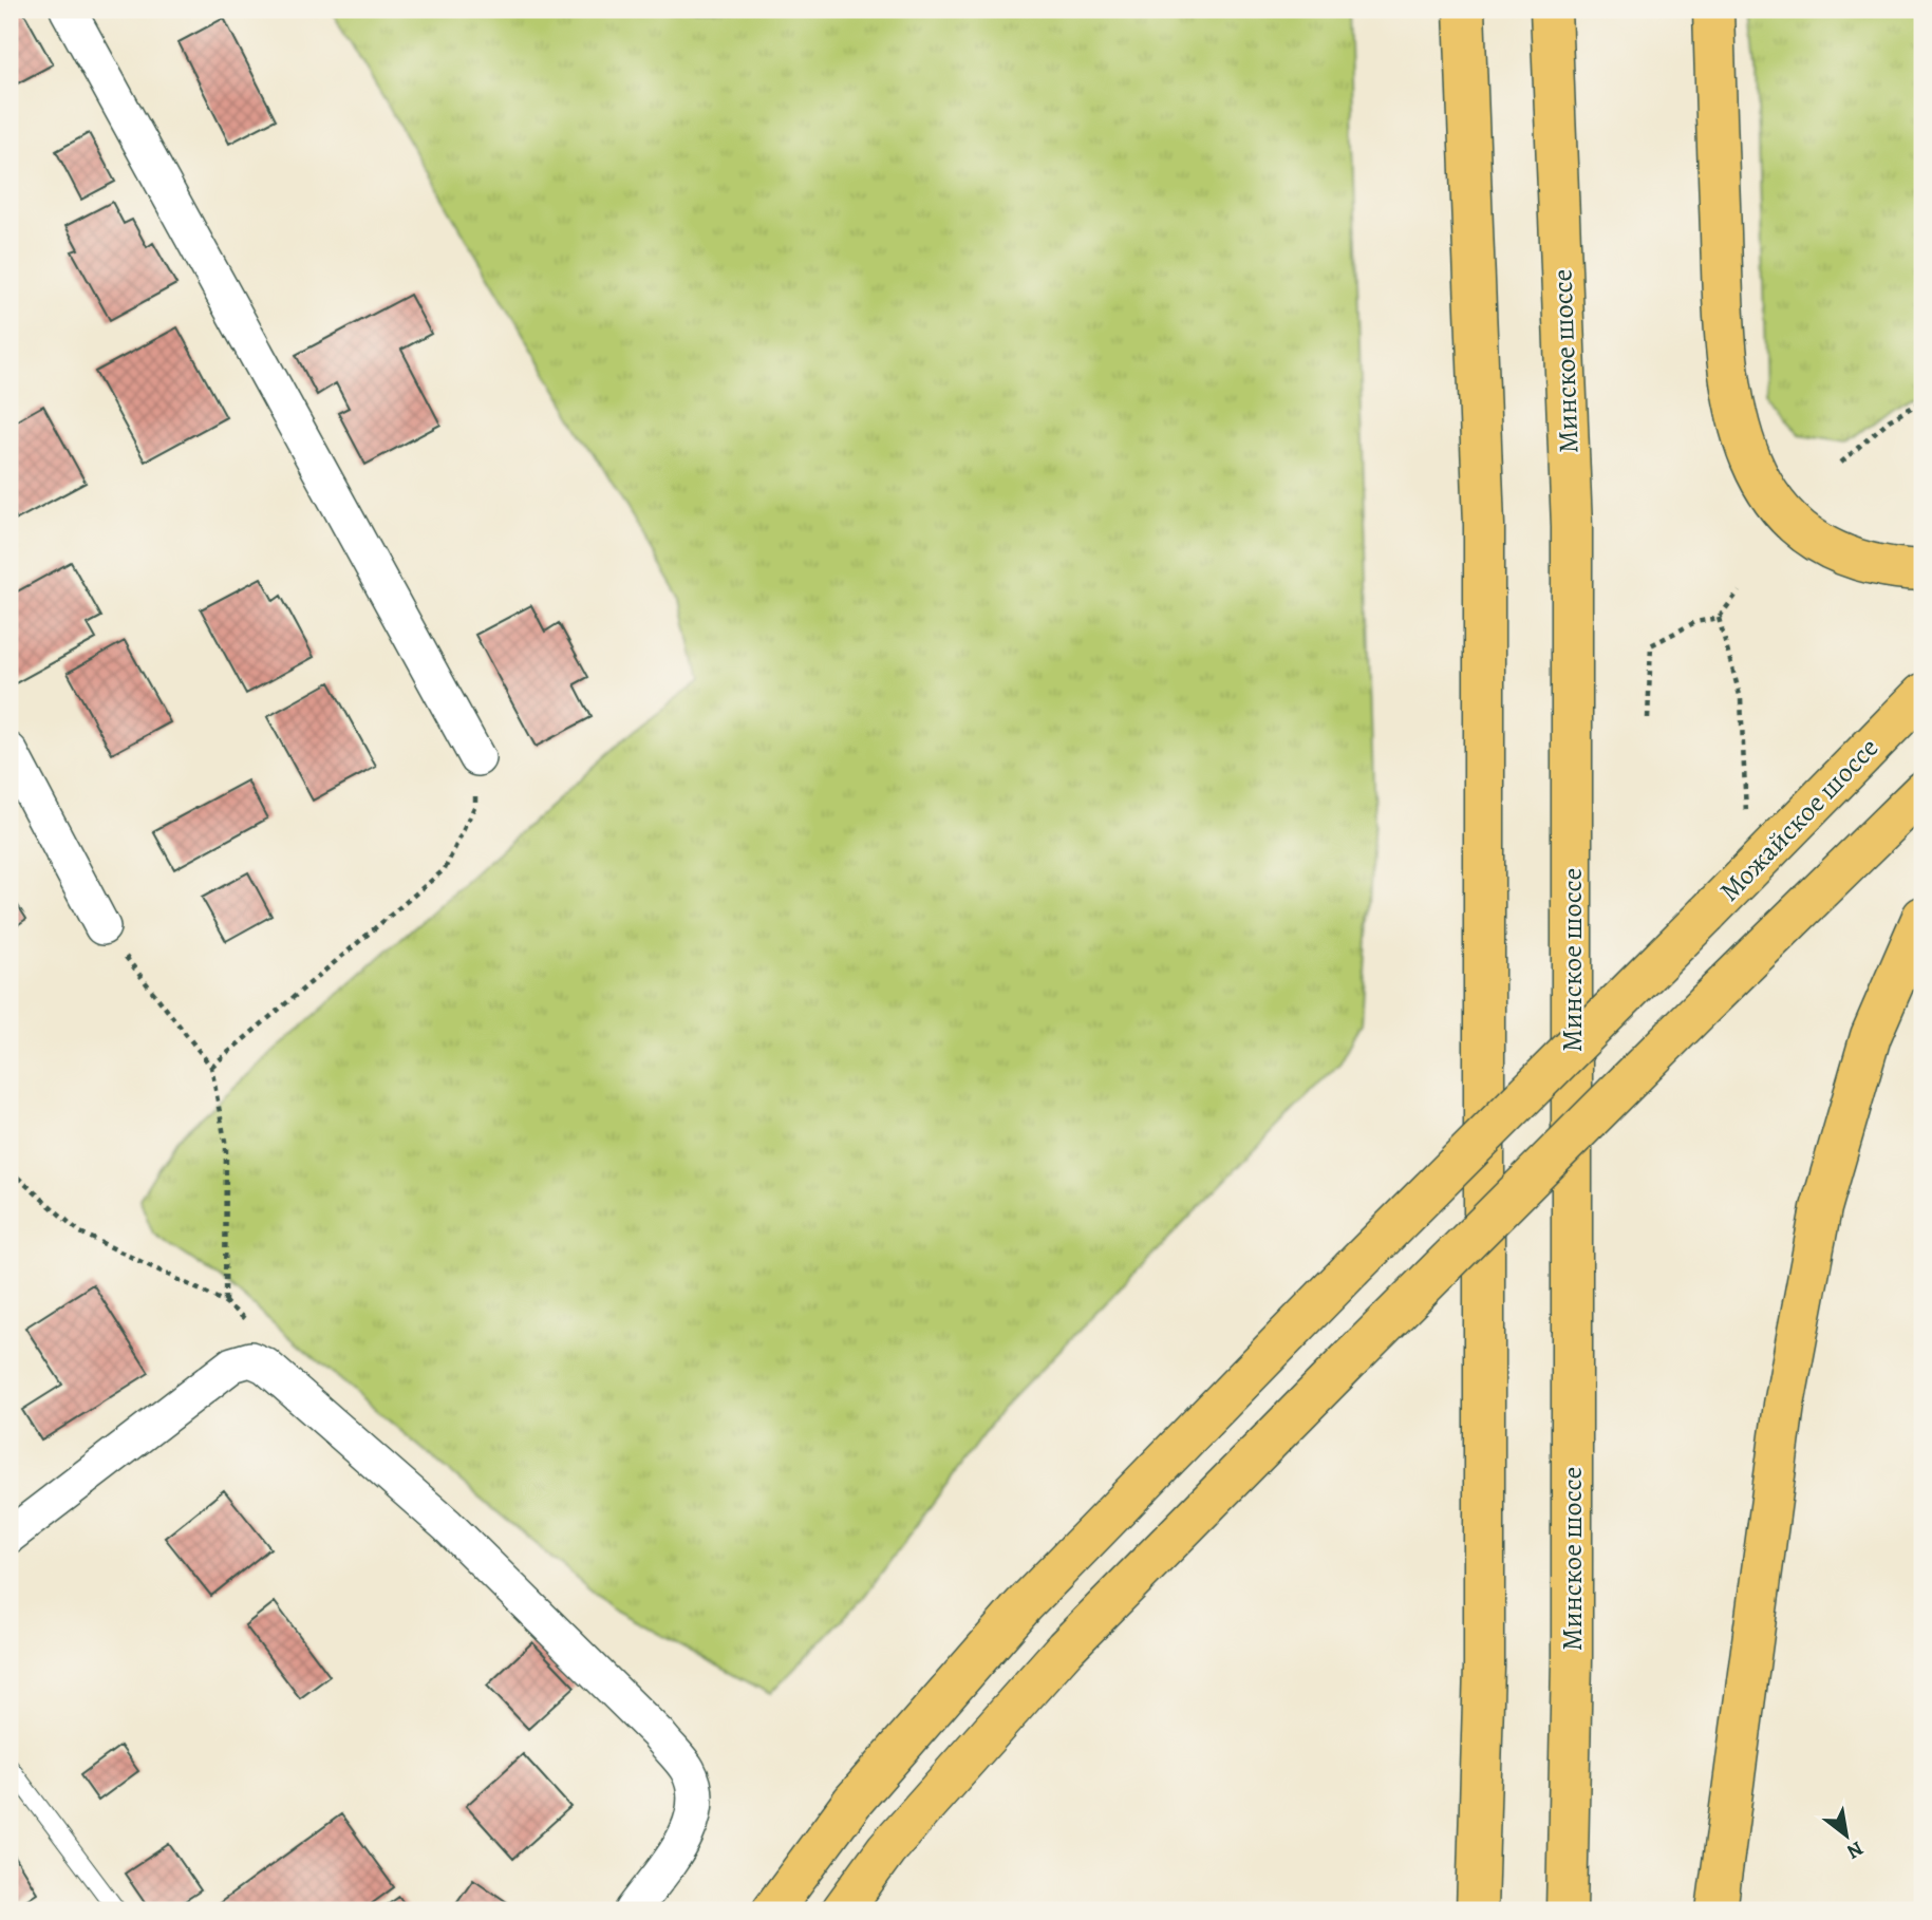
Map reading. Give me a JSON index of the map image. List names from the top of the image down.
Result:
{
  "streets": {
    "main road": ["Минское шоссе", "Можайское шоссе"]
  },
  "north": "bottom right"
}
